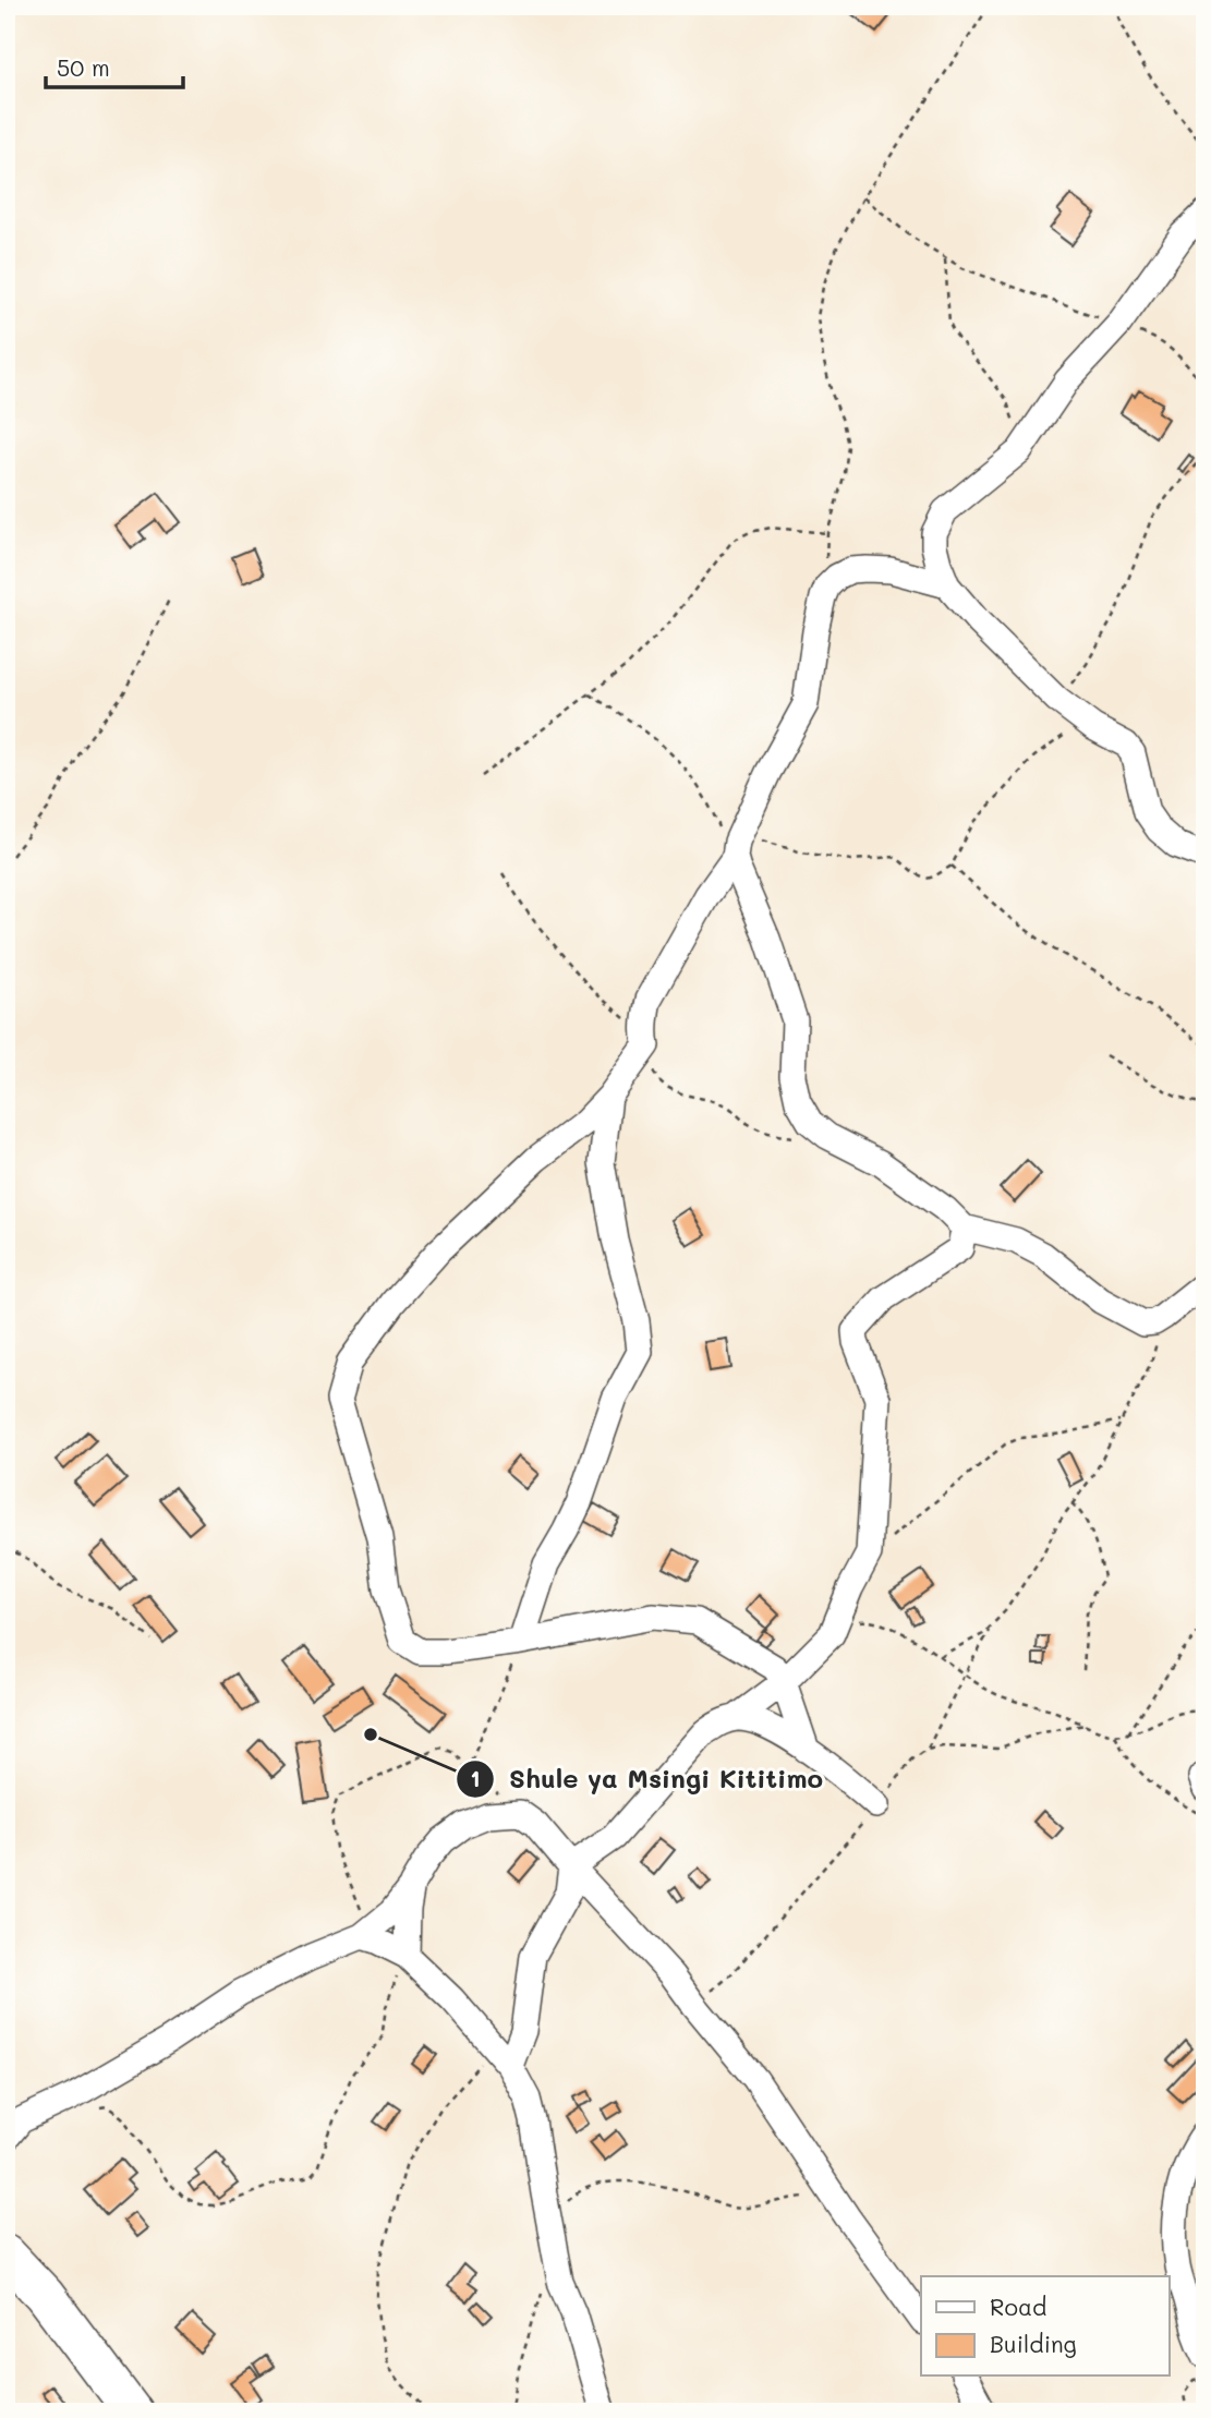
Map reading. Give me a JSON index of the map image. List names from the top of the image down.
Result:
{
  "places": ["Shule ya Msingi Kititimo"],
  "legend": ["Road", "Building"],
  "scale_bar": "50 m"
}
